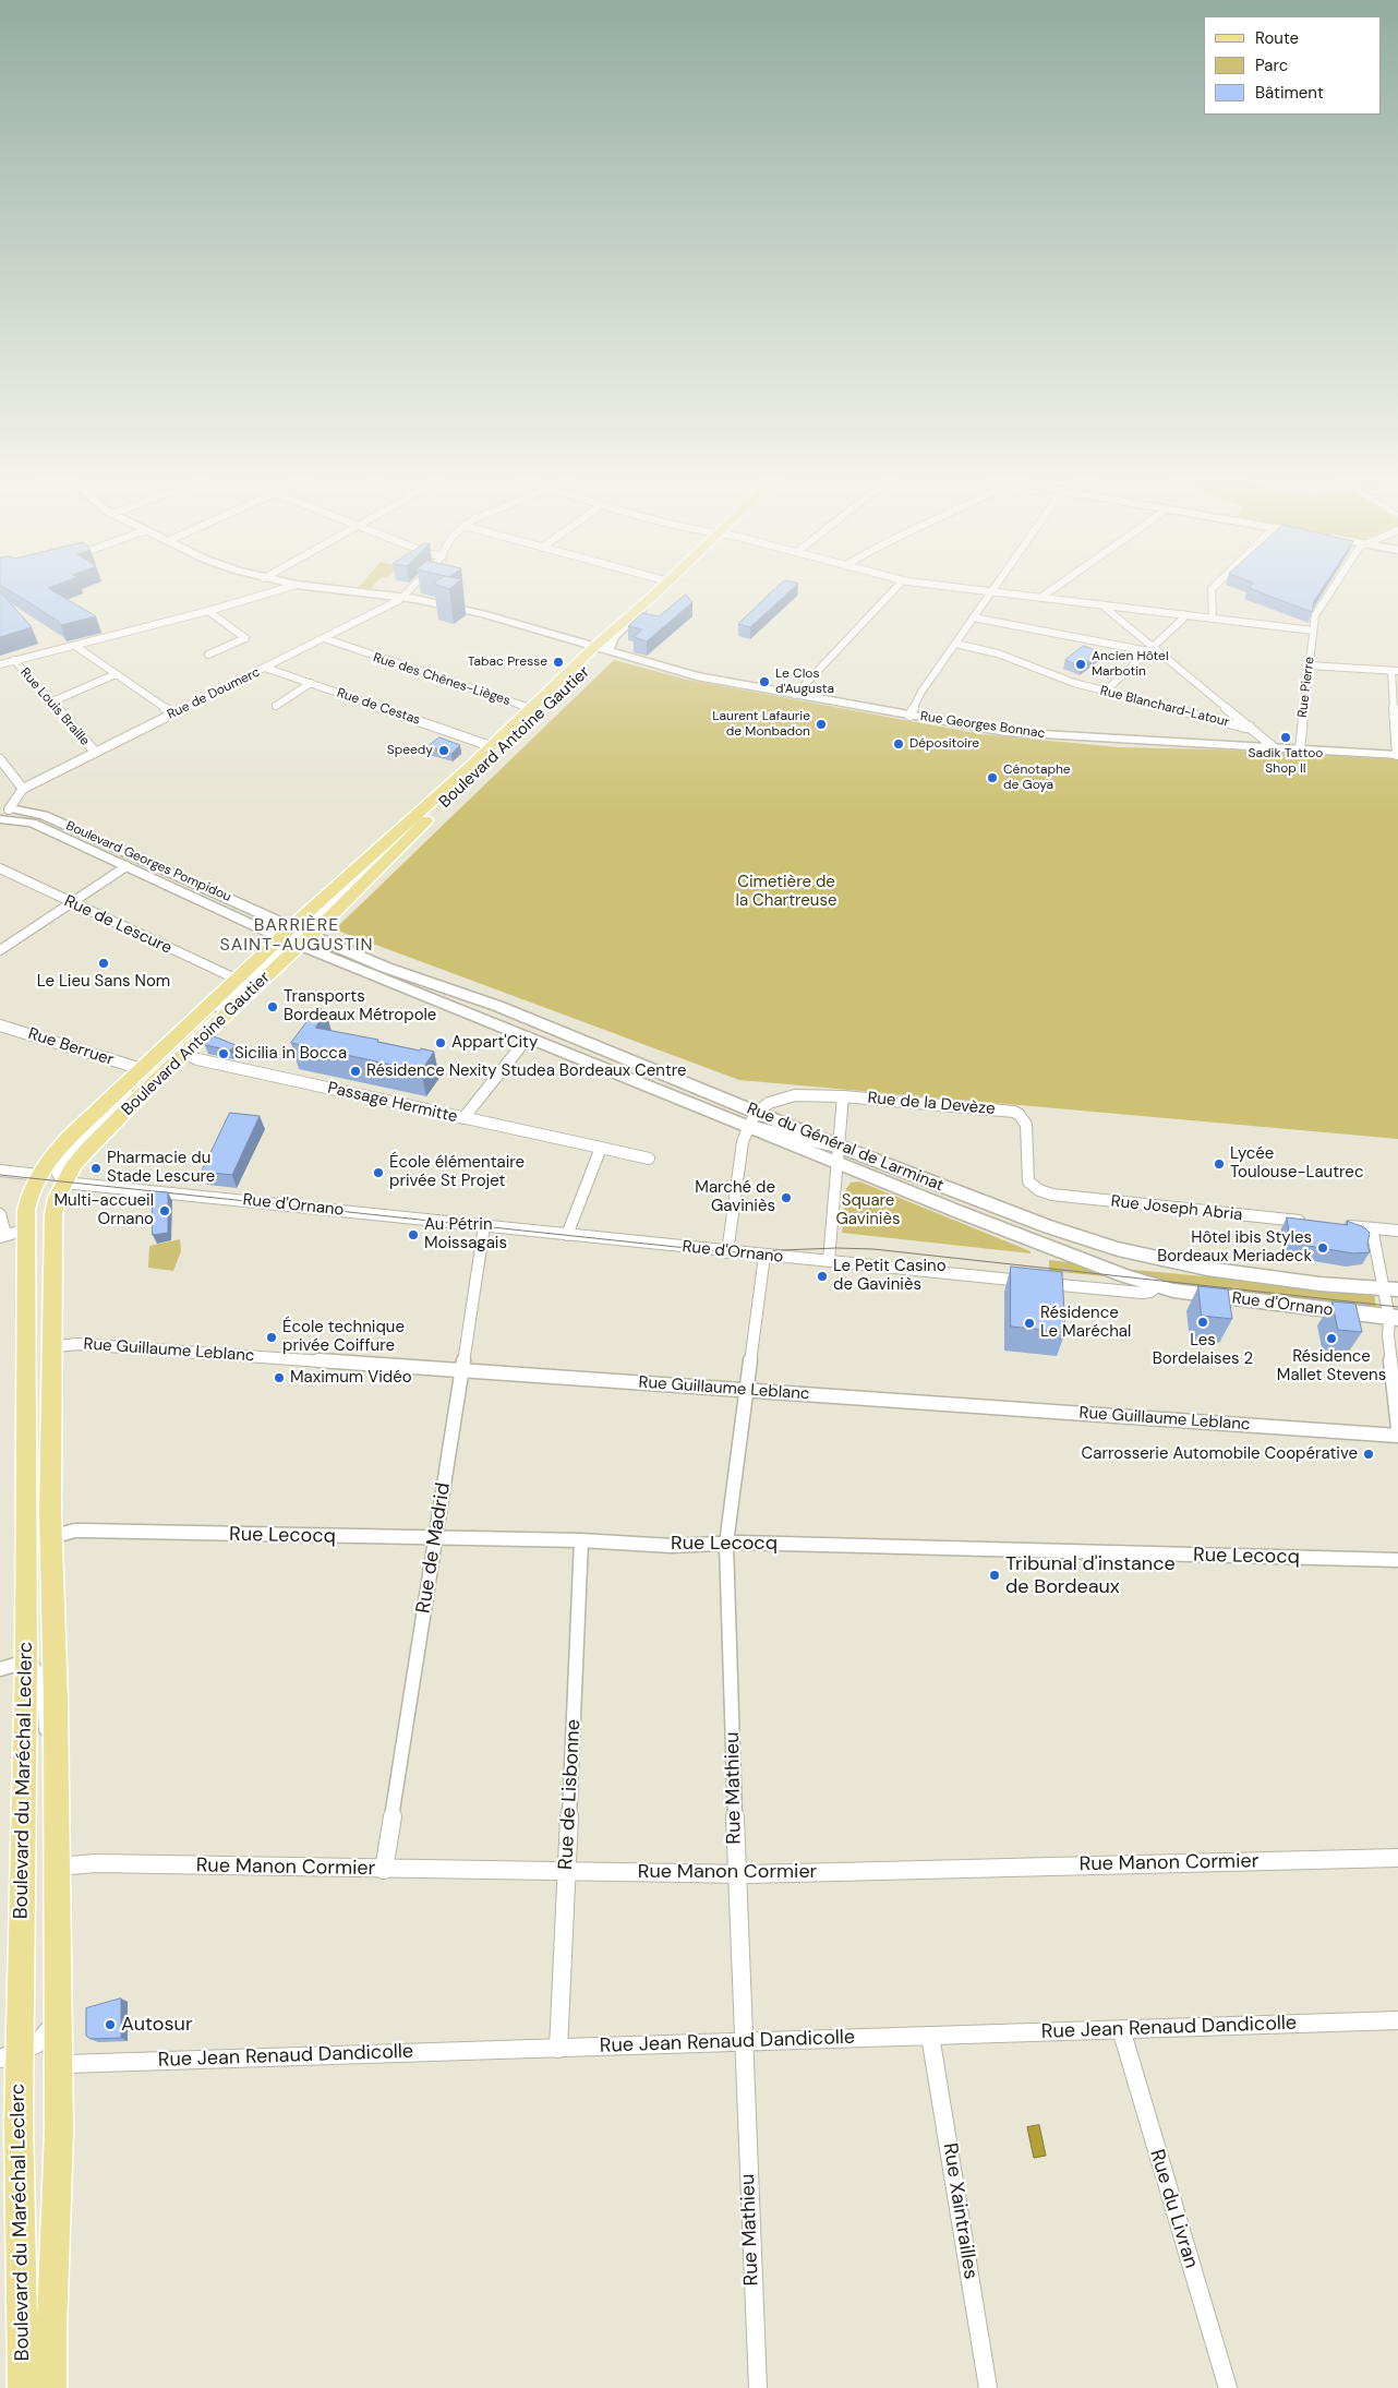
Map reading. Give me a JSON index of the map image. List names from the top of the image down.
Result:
{
  "streets": {
    "main road": [
      "Rue Georges Bonnac",
      "Boulevard Antoine Gautier",
      "Boulevard Georges Pompidou",
      "Rue du Général de Larminat",
      "Rue d'Ornano",
      "Boulevard du Maréchal Leclerc"
    ],
    "street": [
      "Rue des Chênes-Lièges",
      "Rue Pierre",
      "Rue de Doumerc",
      "Rue Louis Braille",
      "Rue de Cestas",
      "Rue Blanchard-Latour",
      "Rue de Lescure",
      "Rue Berruer",
      "Passage Hermitte",
      "Rue de la Devèze",
      "Rue Joseph Abria",
      "Rue Guillaume Leblanc",
      "Rue Lecocq",
      "Rue de Madrid",
      "Rue Mathieu",
      "Rue de Lisbonne",
      "Rue Manon Cormier",
      "Rue Jean Renaud Dandicolle",
      "Rue du Livran",
      "Rue Xaintrailles"
    ]
  },
  "crossings": [
    ["Rue des Chênes-Lièges", "Rue de Doumerc"],
    ["Rue des Chênes-Lièges", "Boulevard Antoine Gautier"],
    ["Rue Pierre", "Rue Georges Bonnac"],
    ["Rue de Doumerc", "Rue Louis Braille"],
    ["Rue de Doumerc", "Rue de Cestas"],
    ["Rue de Doumerc", "Rue Georges Bonnac"],
    ["Rue de Cestas", "Boulevard Antoine Gautier"],
    ["Rue Georges Bonnac", "Boulevard Antoine Gautier"],
    ["Boulevard Antoine Gautier", "Boulevard Georges Pompidou"],
    ["Boulevard Antoine Gautier", "Rue de Lescure"],
    ["Boulevard Antoine Gautier", "Rue Berruer"],
    ["Boulevard Antoine Gautier", "Passage Hermitte"],
    ["Boulevard Antoine Gautier", "Rue du Général de Larminat"],
    ["Boulevard Antoine Gautier", "Rue d'Ornano"],
    ["Boulevard Antoine Gautier", "Boulevard du Maréchal Leclerc"],
    ["Boulevard Georges Pompidou", "Rue du Général de Larminat"],
    ["Rue de la Devèze", "Rue du Général de Larminat"],
    ["Rue de la Devèze", "Rue Joseph Abria"],
    ["Rue du Général de Larminat", "Rue d'Ornano"],
    ["Rue d'Ornano", "Rue de Madrid"],
    ["Rue d'Ornano", "Boulevard du Maréchal Leclerc"],
    ["Rue d'Ornano", "Rue Mathieu"],
    ["Rue Guillaume Leblanc", "Rue de Madrid"],
    ["Rue Guillaume Leblanc", "Boulevard du Maréchal Leclerc"],
    ["Rue Guillaume Leblanc", "Rue Mathieu"],
    ["Rue Lecocq", "Rue de Madrid"],
    ["Rue Lecocq", "Boulevard du Maréchal Leclerc"],
    ["Rue Lecocq", "Rue Mathieu"],
    ["Rue Lecocq", "Rue de Lisbonne"],
    ["Rue de Madrid", "Rue Manon Cormier"],
    ["Boulevard du Maréchal Leclerc", "Rue Manon Cormier"],
    ["Boulevard du Maréchal Leclerc", "Rue Jean Renaud Dandicolle"],
    ["Rue Mathieu", "Rue Manon Cormier"],
    ["Rue Mathieu", "Rue Jean Renaud Dandicolle"],
    ["Rue de Lisbonne", "Rue Manon Cormier"],
    ["Rue de Lisbonne", "Rue Jean Renaud Dandicolle"],
    ["Rue Jean Renaud Dandicolle", "Rue du Livran"],
    ["Rue Jean Renaud Dandicolle", "Rue Xaintrailles"]
  ],
  "districts": ["BARRIÈRE SAINT-AUGUSTIN"],
  "parks": ["Cimetière de la Chartreuse", "Square Gaviniès"],
  "places": [
    "Tabac Presse",
    "Ancien Hôtel Marbotin",
    "Le Clos d'Augusta",
    "Laurent Lafaurie de Monbadon",
    "Sadik Tattoo Shop II",
    "Dépositoire",
    "Speedy",
    "Cénotaphe de Goya",
    "Le Lieu Sans Nom",
    "Transports Bordeaux Métropole",
    "Appart'City",
    "Sicilia in Bocca",
    "Résidence Nexity Studea Bordeaux Centre",
    "Lycée Toulouse-Lautrec",
    "Pharmacie du Stade Lescure",
    "École élémentaire privée St Projet",
    "Marché de Gaviniès",
    "Multi-accueil Ornano",
    "Au Pétrin Moissagais",
    "Hôtel ibis Styles Bordeaux Meriadeck",
    "Le Petit Casino de Gaviniès",
    "Les Bordelaises 2",
    "Résidence Le Maréchal",
    "École technique privée Coiffure",
    "Résidence Mallet Stevens",
    "Maximum Vidéo",
    "Carrosserie Automobile Coopérative",
    "Tribunal d'instance de Bordeaux",
    "Autosur"
  ],
  "legend": ["Route", "Parc", "Bâtiment"]
}
